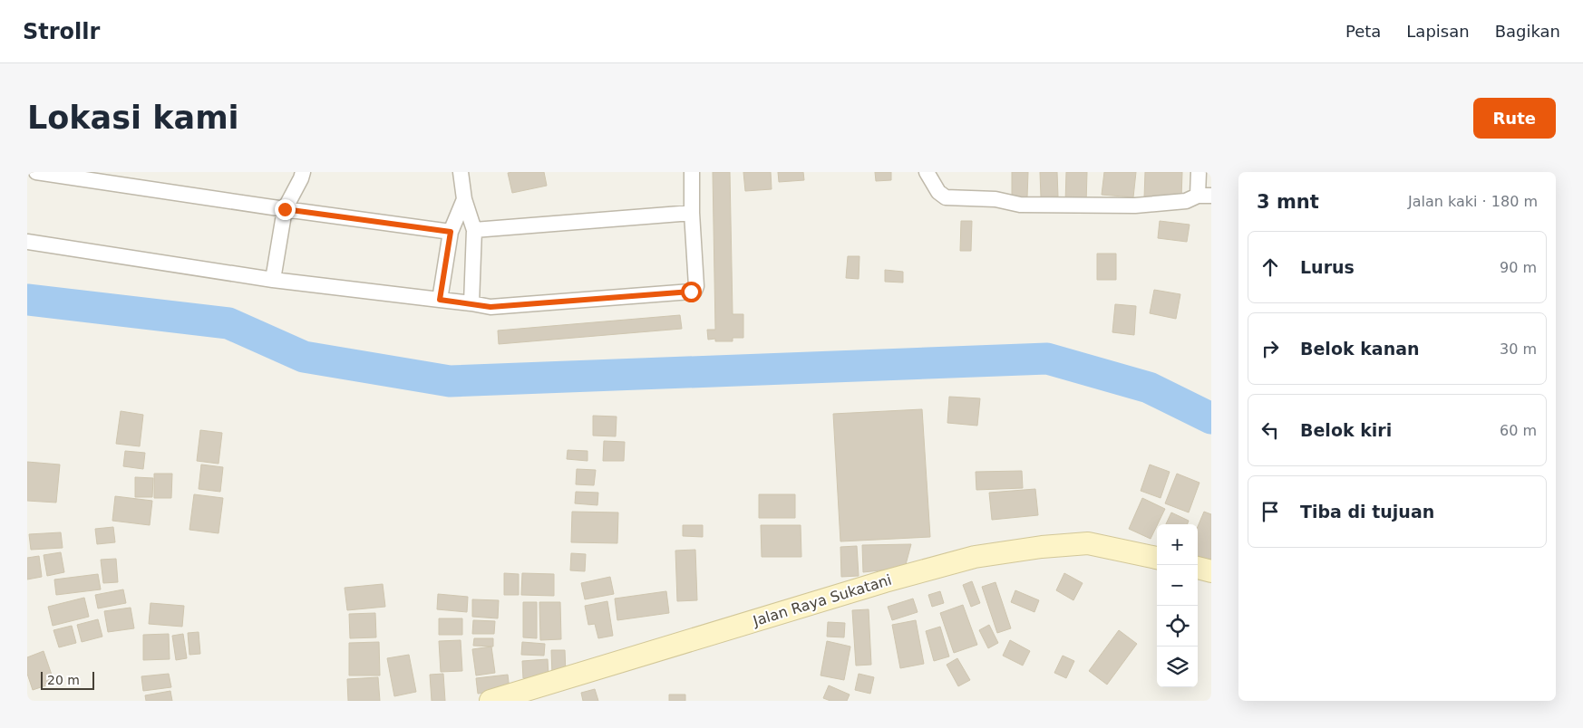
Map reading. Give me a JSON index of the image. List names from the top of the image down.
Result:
{
  "streets": {
    "main road": ["Jalan Raya Sukatani"]
  },
  "scale_bar": "20 m",
  "page": {
    "header": "Strollr",
    "nav": ["Peta", "Lapisan", "Bagikan"],
    "buttons": "Rute",
    "title": "Lokasi kami",
    "heading": ["3 mnt", "Jalan kaki · 180 m"],
    "list": [
      ["Lurus", "90 m"],
      ["Belok kanan", "30 m"],
      ["Belok kiri", "60 m"],
      "Tiba di tujuan"
    ],
    "map_buttons": ["+", "−"],
    "scale": "20 m"
  }
}
